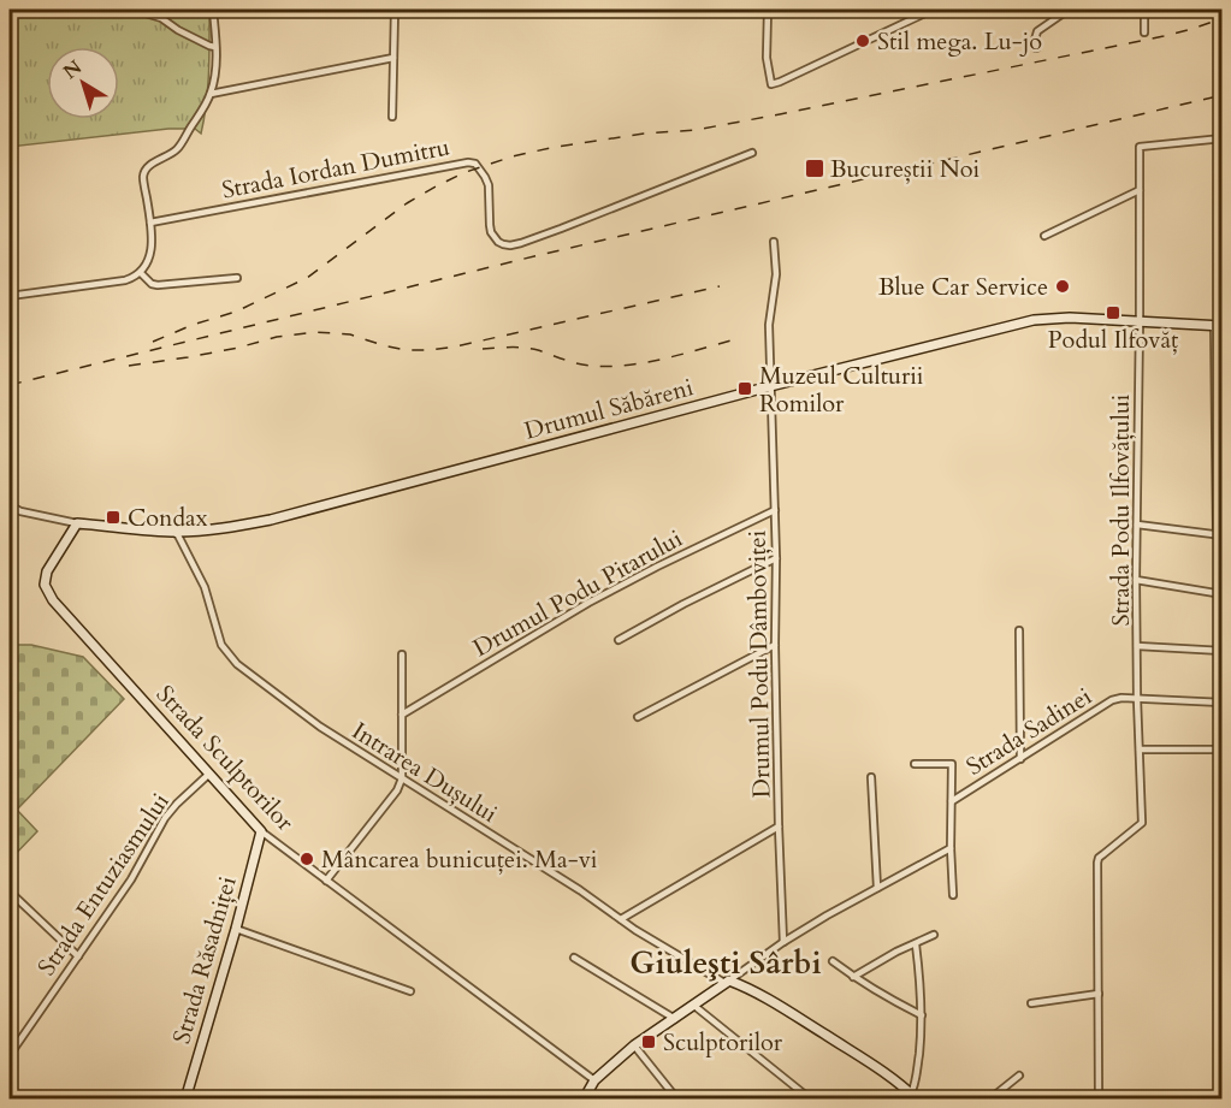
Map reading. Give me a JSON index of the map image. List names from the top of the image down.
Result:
{
  "streets": {
    "main road": ["Drumul Săbăreni", "Strada Sculptorilor", "Strada Răsadniței"],
    "street": [
      "Strada Iordan Dumitru",
      "Strada Podu Ilfovățului",
      "Drumul Podu Pitarului",
      "Drumul Podu Dâmboviței",
      "Strada Sadinei",
      "Intrarea Dușului",
      "Strada Entuziasmului"
    ]
  },
  "crossings": [
    ["Drumul Săbăreni", "Strada Podu Ilfovățului"],
    ["Drumul Săbăreni", "Drumul Podu Dâmboviței"],
    ["Drumul Săbăreni", "Strada Sculptorilor"],
    ["Drumul Săbăreni", "Intrarea Dușului"],
    ["Strada Podu Ilfovățului", "Strada Sadinei"],
    ["Drumul Podu Pitarului", "Drumul Podu Dâmboviței"],
    ["Strada Sculptorilor", "Strada Entuziasmului"],
    ["Strada Sculptorilor", "Strada Răsadniței"]
  ],
  "districts": ["Giuleşti Sârbi"],
  "places": {
    "other": ["Stil mega. Lu-jo", "Blue Car Service", "Mâncarea bunicuței. Ma-vi"],
    "transit": [
      "Bucureștii Noi",
      "Podul Ilfovăț",
      "Muzeul Culturii Romilor",
      "Condax",
      "Sculptorilor"
    ]
  },
  "north": "top left"
}
